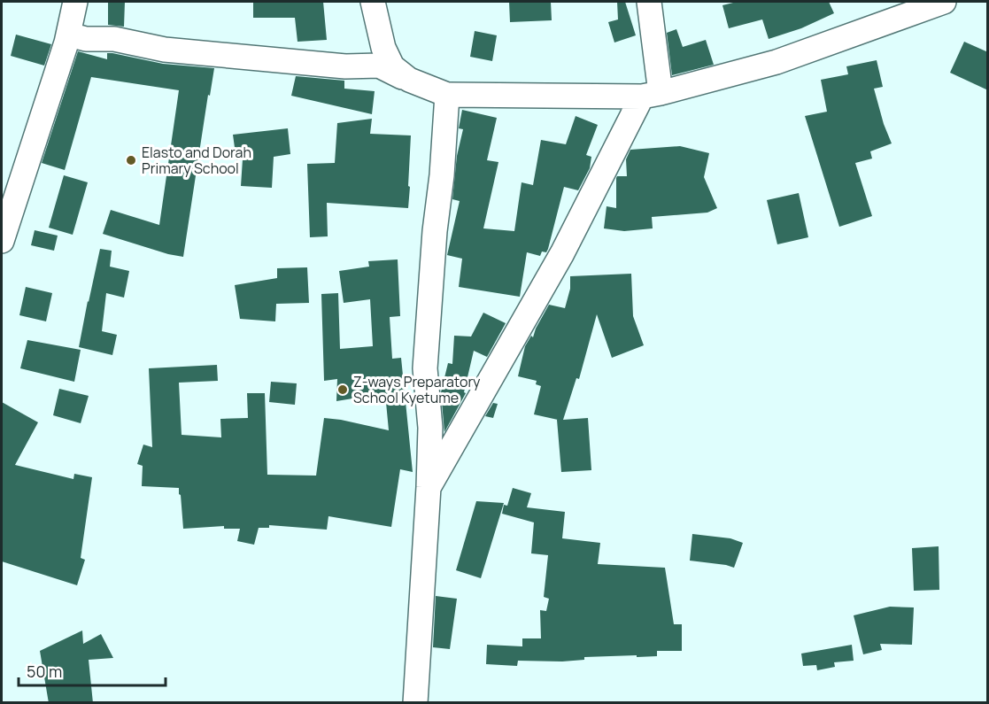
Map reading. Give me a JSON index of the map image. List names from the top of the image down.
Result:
{
  "places": ["Elasto and Dorah Primary School", "Z-ways Preparatory School Kyetume"],
  "scale_bar": "50 m"
}
